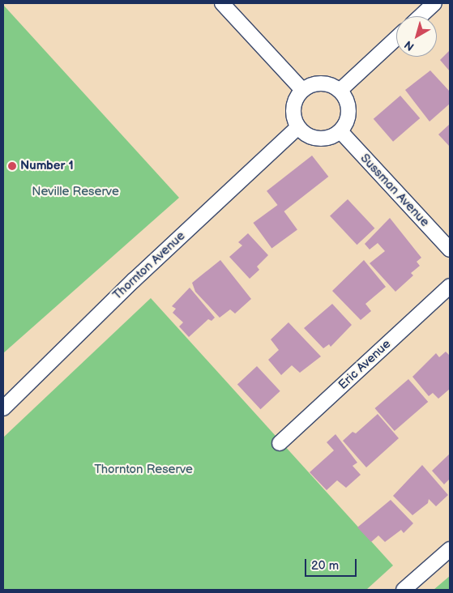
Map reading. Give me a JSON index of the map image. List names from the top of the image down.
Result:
{
  "streets": {
    "street": ["Sussman Avenue", "Thornton Avenue", "Eric Avenue"]
  },
  "crossings": [
    ["Sussman Avenue", "Thornton Avenue"]
  ],
  "parks": ["Neville Reserve", "Thornton Reserve"],
  "places": ["Number 1"],
  "scale_bar": "20 m",
  "north": "bottom left"
}
